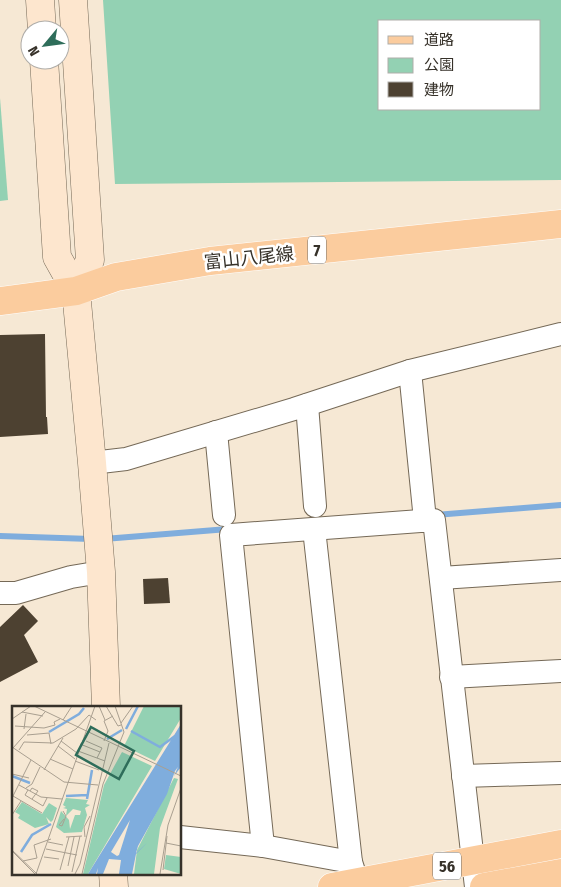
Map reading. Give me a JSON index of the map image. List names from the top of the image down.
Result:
{
  "streets": {
    "main road": ["7", "富山八尾線", "56"]
  },
  "legend": ["道路", "公園", "建物"],
  "north": "bottom left"
}
